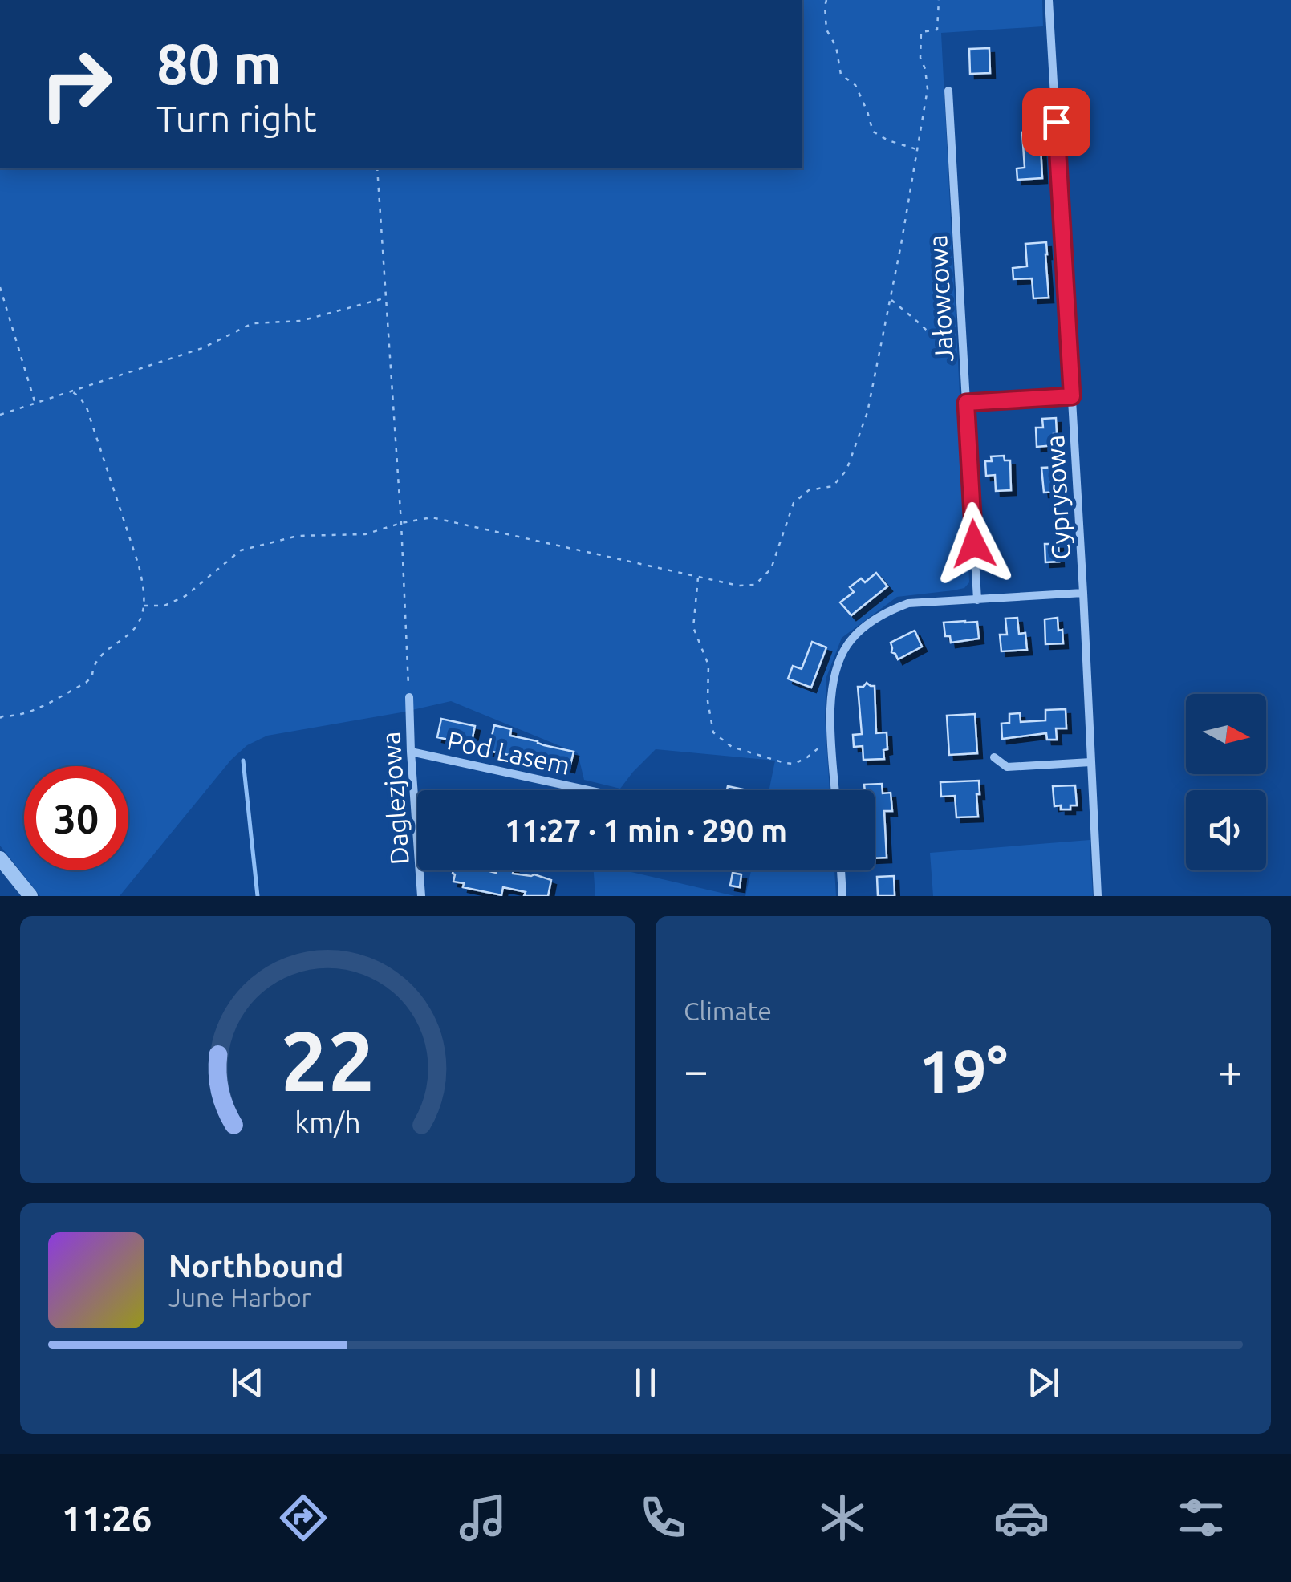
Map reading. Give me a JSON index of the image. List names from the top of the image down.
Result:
{
  "streets": {
    "street": [
      "Jałowcowa",
      "Cyprysowa",
      "Pod Lasem",
      "Daglezjowa"
    ]
  },
  "crossings": [
    ["Pod Lasem", "Daglezjowa"]
  ],
  "north": "right",
  "page": {
    "turn": ["80 m", "Turn right"],
    "limit": "30",
    "trip": "11:27 · 1 min · 290 m",
    "tile": "Climate",
    "heat": ["−", "19°", "+"],
    "song": ["Northbound", "June Harbor"],
    "tabs": "11:26",
    "gauge": ["22", "km/h"]
  }
}
